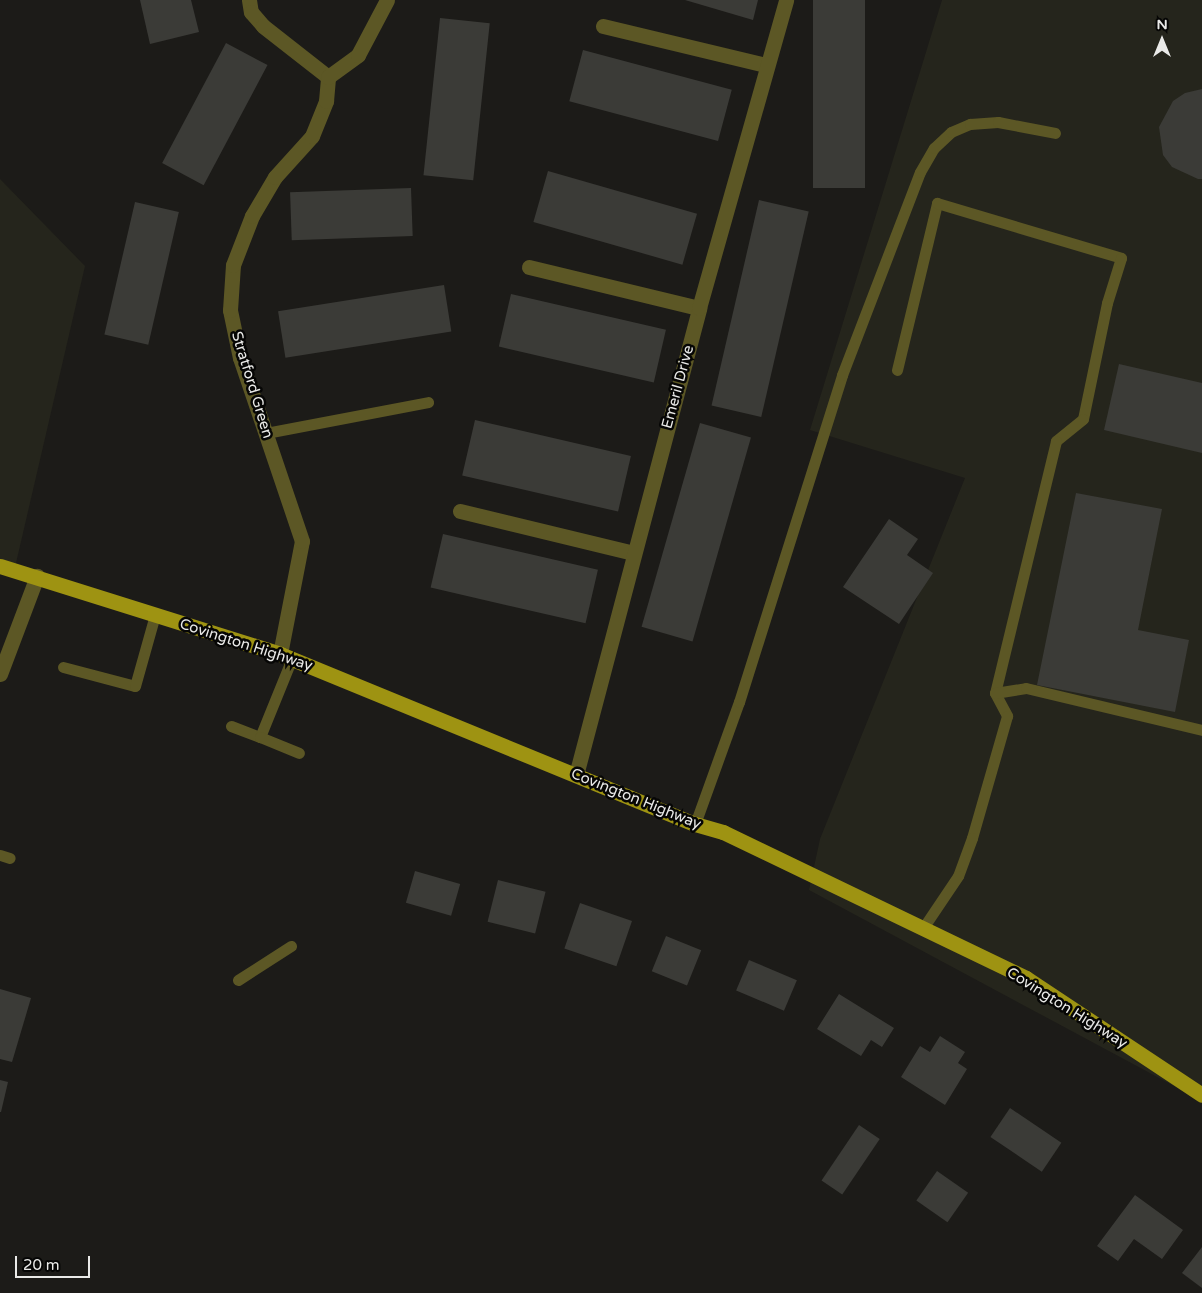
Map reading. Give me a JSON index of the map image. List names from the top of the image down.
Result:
{
  "streets": {
    "main road": ["Covington Highway"],
    "street": ["Stratford Green", "Emeril Drive"]
  },
  "crossings": [
    ["Stratford Green", "Covington Highway"],
    ["Emeril Drive", "Covington Highway"]
  ],
  "scale_bar": "20 m",
  "north": "top"
}
